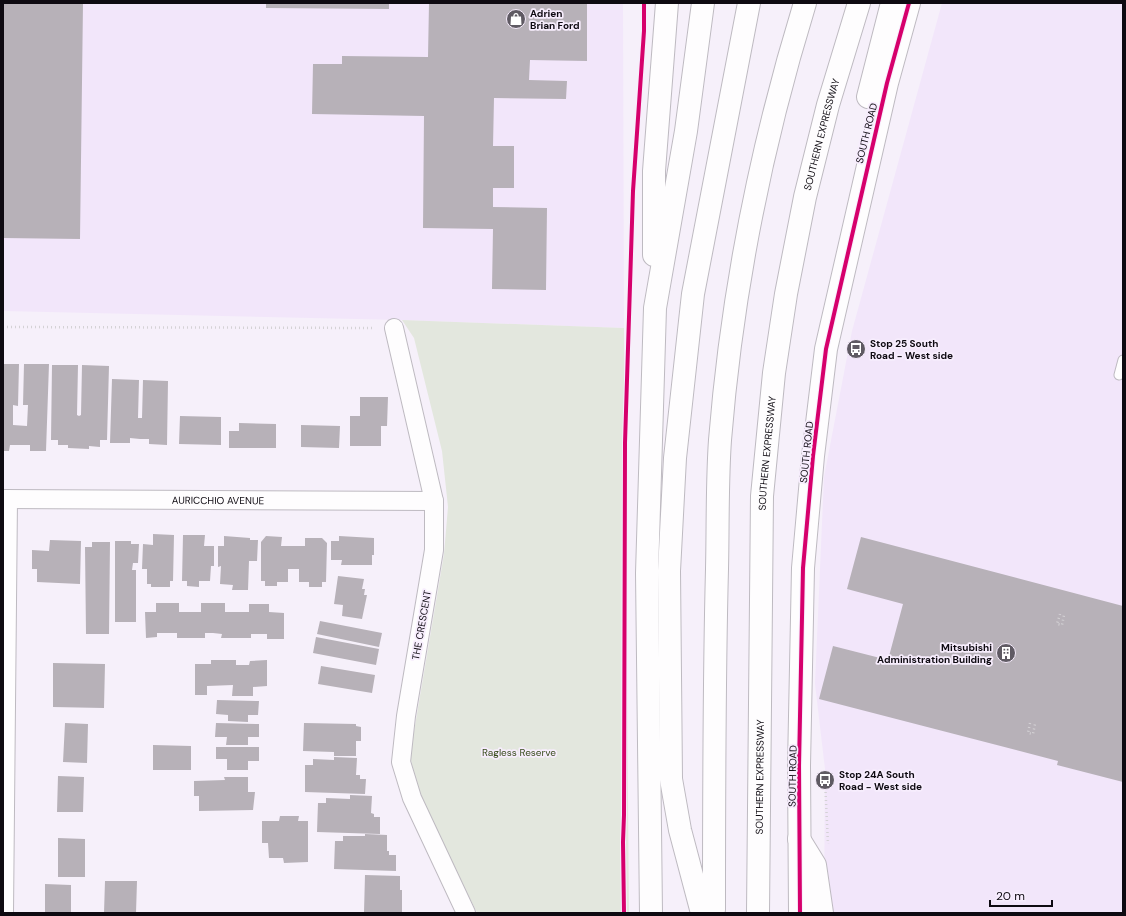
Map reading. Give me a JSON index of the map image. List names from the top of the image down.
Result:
{
  "streets": {
    "highway": ["SOUTH ROAD", "SOUTHERN EXPRESSWAY"],
    "street": ["AURICCHIO AVENUE", "THE CRESCENT"]
  },
  "crossings": [
    ["AURICCHIO AVENUE", "THE CRESCENT"]
  ],
  "parks": ["Ragless Reserve"],
  "places": {
    "shop": ["Adrien Brian Ford"],
    "bus stop": ["Stop 25 South Road - West side", "Stop 24A South Road - West side"],
    "building": ["Mitsubishi Administration Building"]
  },
  "scale_bar": "20 m"
}
